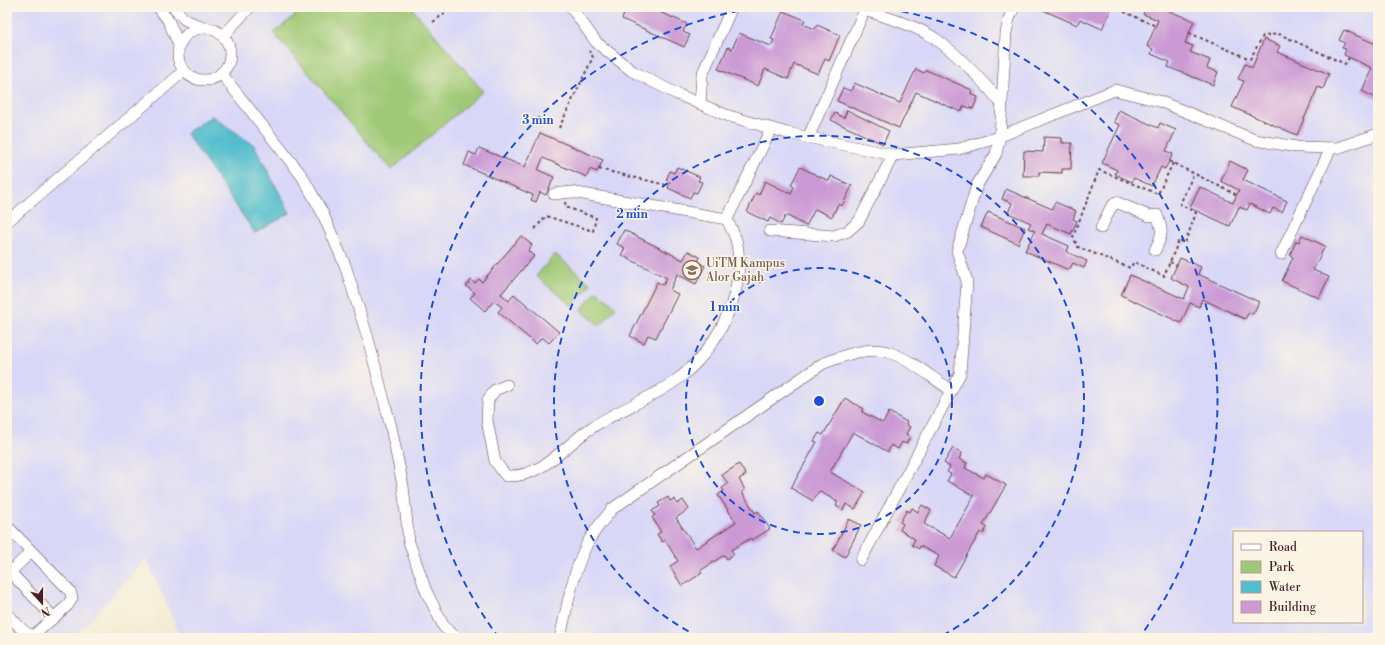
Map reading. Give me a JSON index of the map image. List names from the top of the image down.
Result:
{
  "places": {
    "school or university": ["UiTM Kampus Alor Gajah"]
  },
  "legend": [
    "Road",
    "Park",
    "Water",
    "Building"
  ],
  "north": "bottom",
  "rings": ["3 min", "2 min", "1 min"]
}
